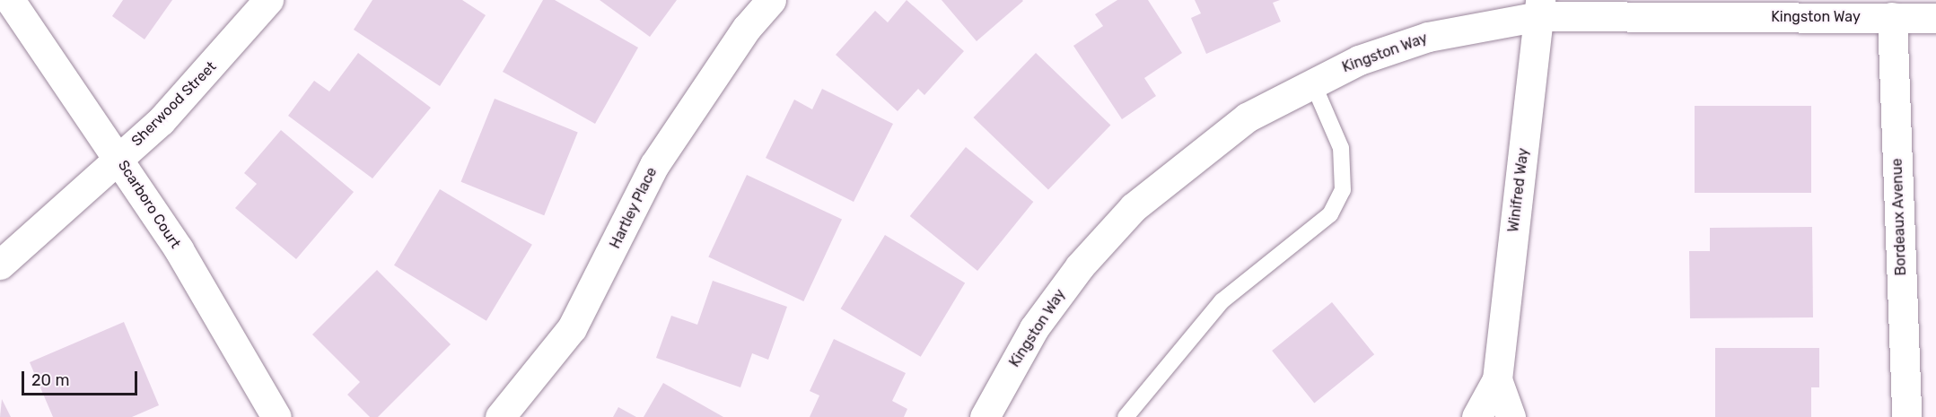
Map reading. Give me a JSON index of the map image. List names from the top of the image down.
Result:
{
  "streets": {
    "street": [
      "Kingston Way",
      "Sherwood Street",
      "Winifred Way",
      "Scarboro Court",
      "Hartley Place",
      "Bordeaux Avenue"
    ]
  },
  "crossings": [
    ["Kingston Way", "Winifred Way"],
    ["Kingston Way", "Bordeaux Avenue"],
    ["Sherwood Street", "Scarboro Court"]
  ],
  "scale_bar": "20 m"
}
